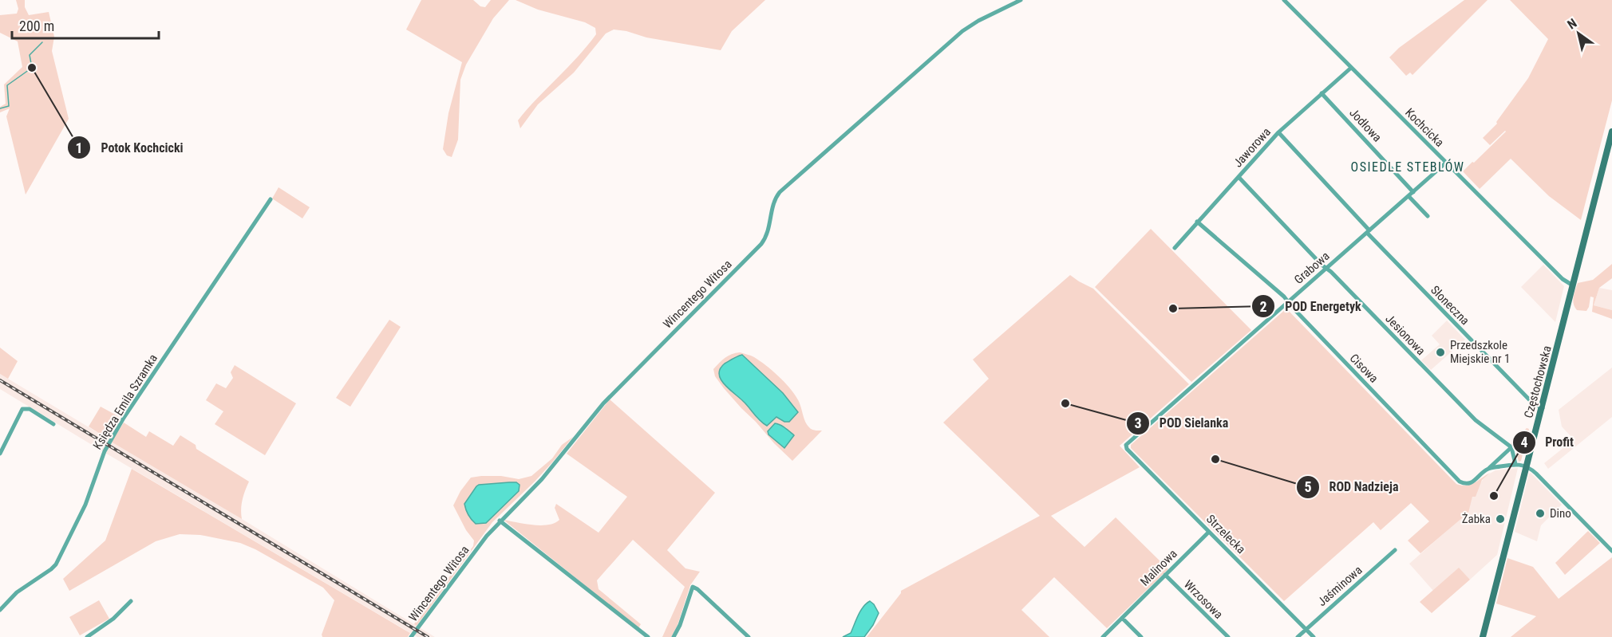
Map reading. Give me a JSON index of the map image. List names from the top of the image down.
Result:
{
  "streets": {
    "main road": ["Częstochowska"],
    "street": [
      "Jodłowa",
      "Kochcicka",
      "Jaworowa",
      "Grabowa",
      "Wincentego Witosa",
      "Słoneczna",
      "Jesionowa",
      "Cisowa",
      "Księdza Emila Szramka",
      "Strzelecka",
      "Malinowa",
      "Jaśminowa",
      "Wrzosowa"
    ]
  },
  "crossings": [
    ["Jodłowa", "Jaworowa"],
    ["Jodłowa", "Grabowa"],
    ["Kochcicka", "Jaworowa"],
    ["Kochcicka", "Grabowa"],
    ["Kochcicka", "Częstochowska"],
    ["Jaworowa", "Słoneczna"],
    ["Jaworowa", "Jesionowa"],
    ["Jaworowa", "Cisowa"],
    ["Grabowa", "Słoneczna"],
    ["Grabowa", "Jesionowa"],
    ["Grabowa", "Cisowa"],
    ["Grabowa", "Strzelecka"],
    ["Słoneczna", "Częstochowska"],
    ["Cisowa", "Częstochowska"],
    ["Strzelecka", "Malinowa"],
    ["Strzelecka", "Jaśminowa"],
    ["Malinowa", "Wrzosowa"]
  ],
  "districts": ["OSIEDLE STEBLÓW"],
  "places": [
    "Potok Kochcicki",
    "POD Energetyk",
    "Przedszkole Miejskie nr 1",
    "POD Sielanka",
    "ROD Nadzieja",
    "Profit",
    "Dino",
    "Żabka"
  ],
  "scale_bar": "200 m",
  "north": "top left"
}
